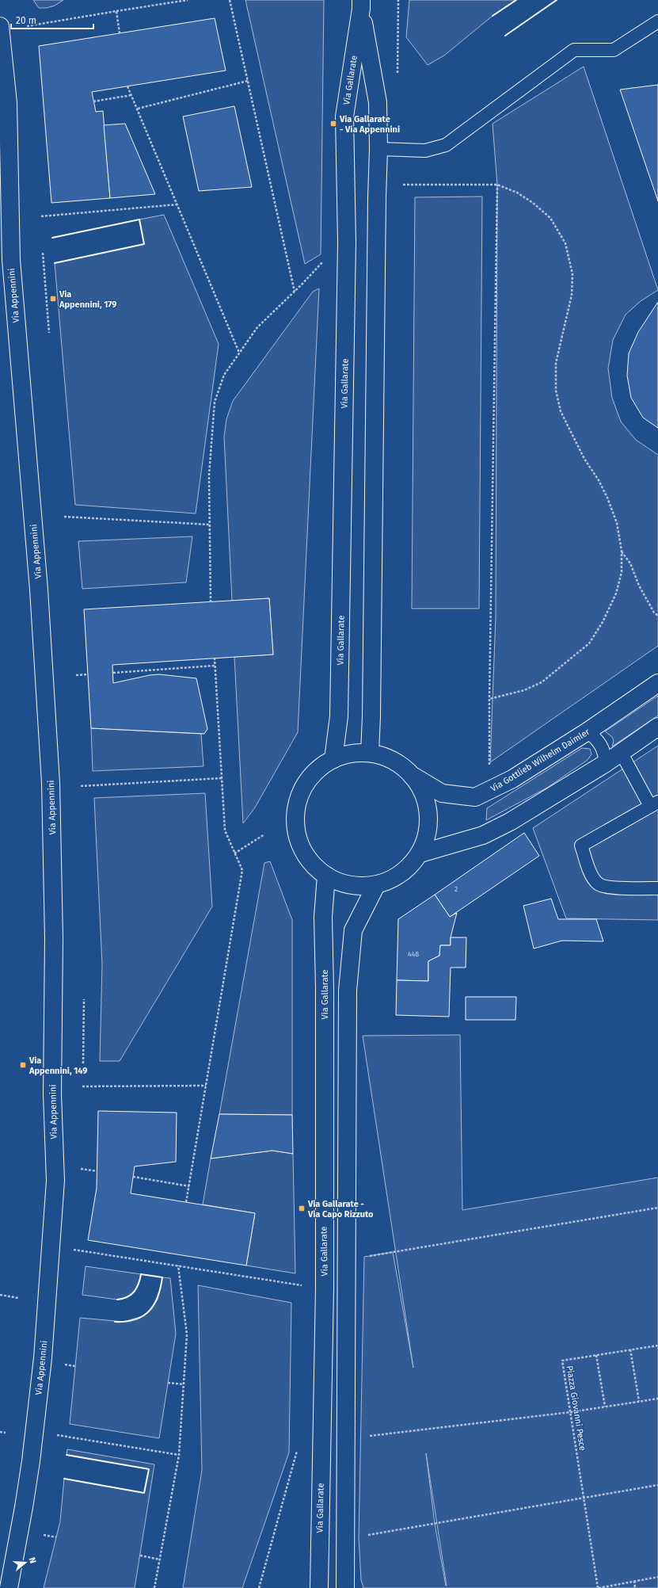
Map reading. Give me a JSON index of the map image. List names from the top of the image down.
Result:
{
  "streets": {
    "main road": ["Via Gallarate", "Via Appennini", "Via Gottlieb Wilhelm Daimler"],
    "path": ["Piazza Giovanni Pesce"]
  },
  "places": {
    "transit": [
      "Via Gallarate - Via Appennini",
      "Via Appennini, 179",
      "Via Appennini, 149",
      "Via Gallarate - Via Capo Rizzuto"
    ]
  },
  "house_numbers": ["2", "448"],
  "scale_bar": "20 m",
  "north": "right"
}
